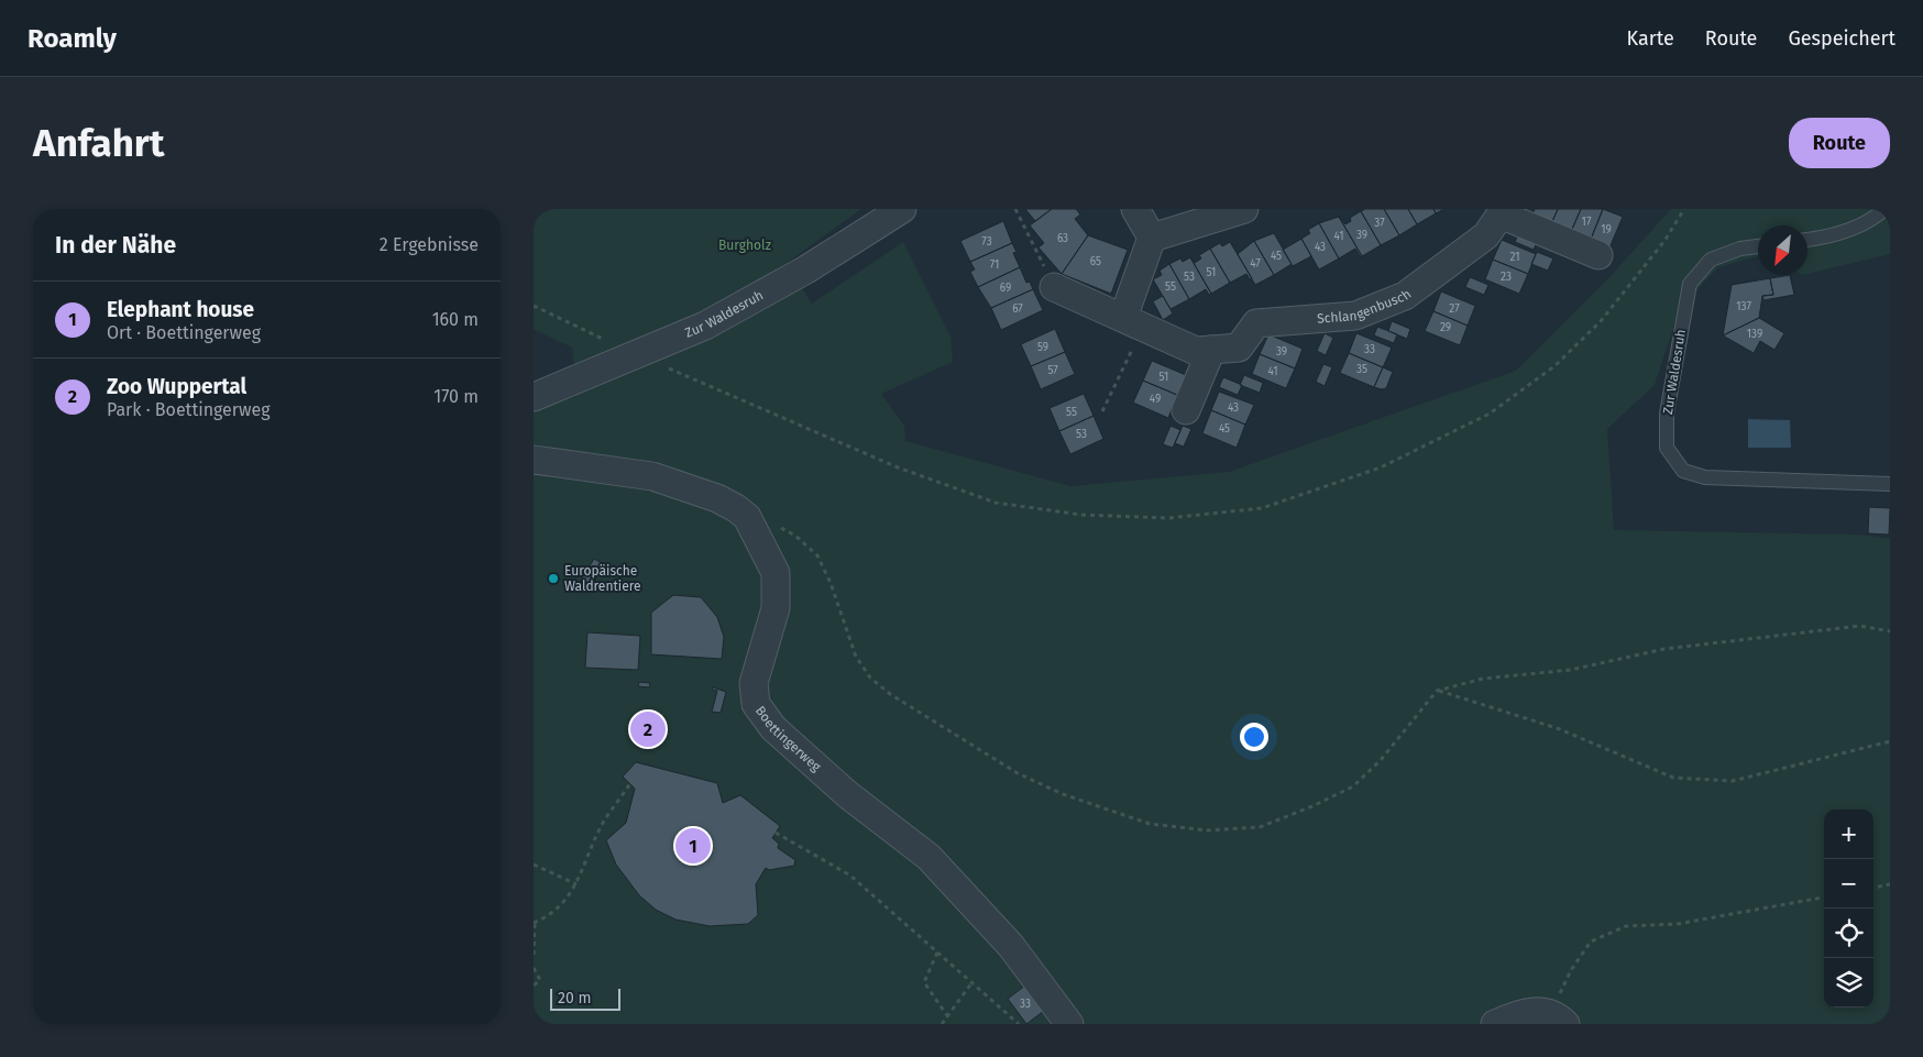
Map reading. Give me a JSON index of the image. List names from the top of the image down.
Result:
{
  "streets": {
    "street": ["Schlangenbusch", "Zur Waldesruh", "Boettingerweg"]
  },
  "parks": ["Burgholz"],
  "places": ["Europäische Waldrentiere"],
  "house_numbers": [
    "17",
    "37",
    "19",
    "39",
    "41",
    "63",
    "73",
    "43",
    "45",
    "21",
    "65",
    "47",
    "71",
    "51",
    "53",
    "23",
    "55",
    "69",
    "137",
    "67",
    "27",
    "29",
    "139",
    "59",
    "33",
    "39",
    "35",
    "57",
    "41",
    "51",
    "49",
    "43",
    "55",
    "45",
    "53",
    "33"
  ],
  "scale_bar": "20 m",
  "north": "bottom left",
  "page": {
    "header": "Roamly",
    "nav": ["Karte", "Route", "Gespeichert"],
    "buttons": "Route",
    "title": "Anfahrt",
    "heading": ["In der Nähe", "2 Ergebnisse"],
    "list": [
      {
        "mark": "1",
        "name": "Elephant house",
        "note": "Ort · Boettingerweg",
        "value": "160 m"
      },
      {
        "mark": "2",
        "name": "Zoo Wuppertal",
        "note": "Park · Boettingerweg",
        "value": "170 m"
      }
    ],
    "pins": ["2", "1"],
    "map_buttons": ["+", "−"],
    "scale": "20 m"
  }
}
